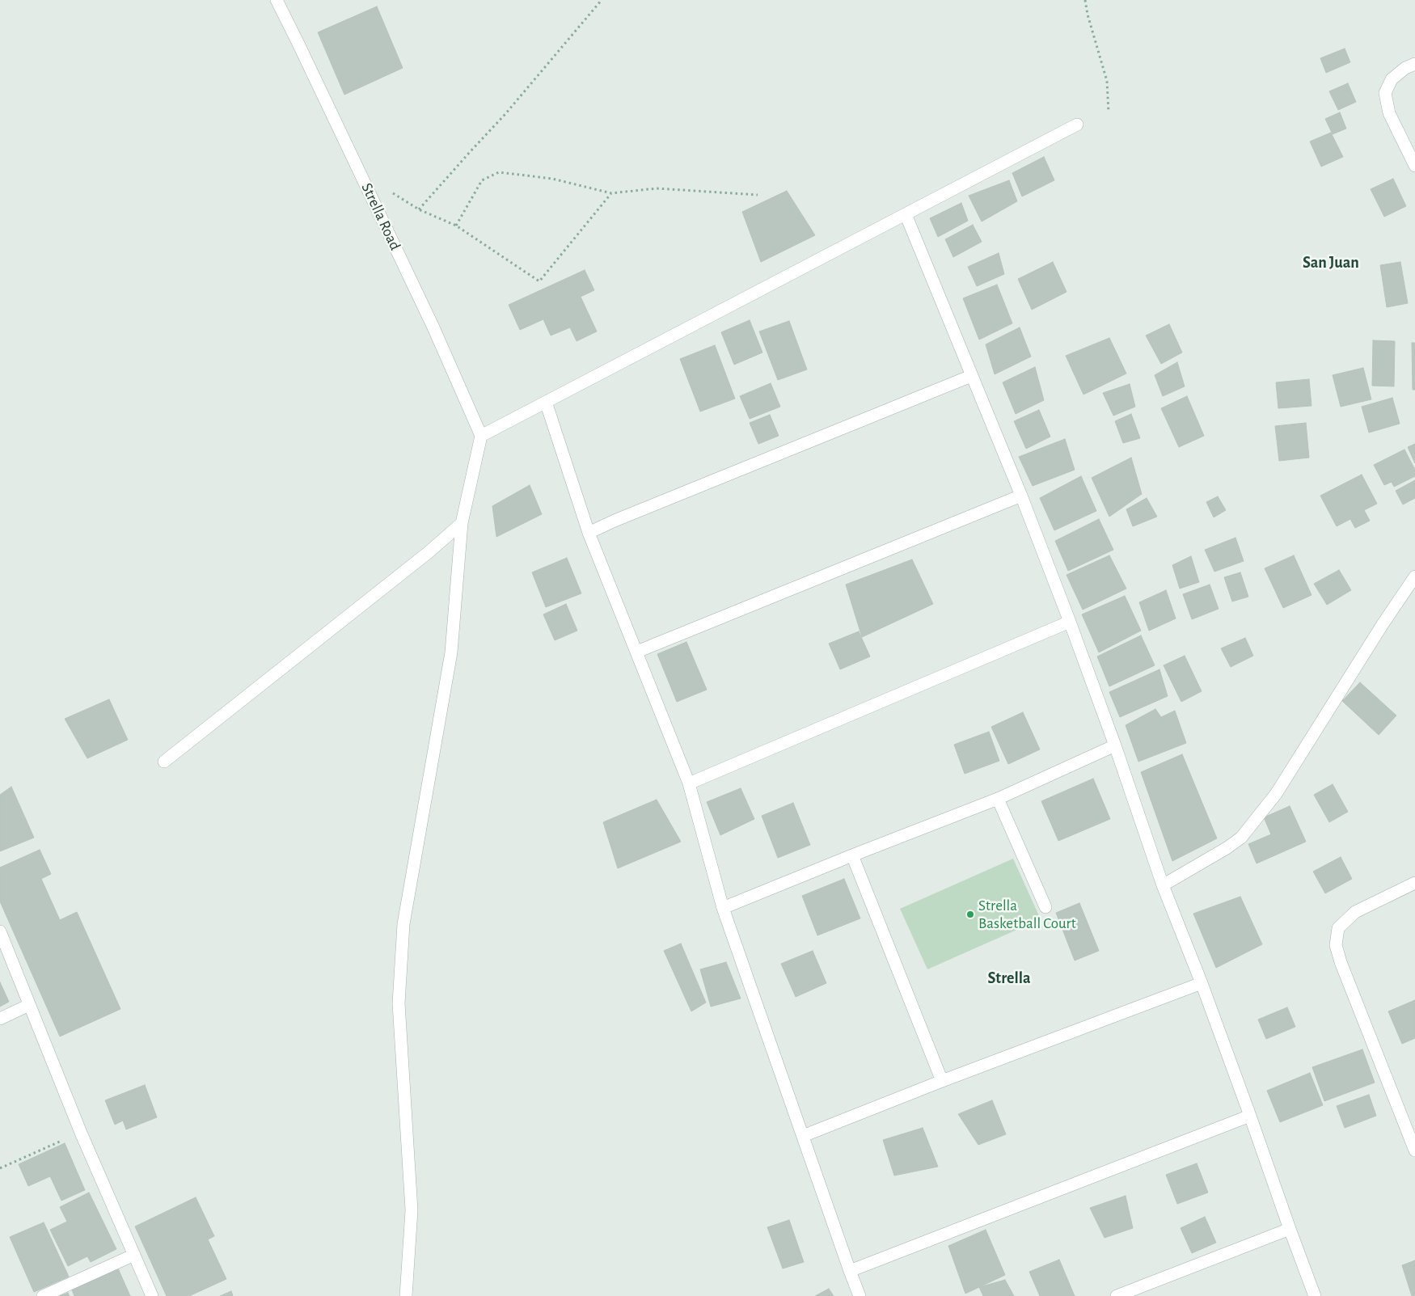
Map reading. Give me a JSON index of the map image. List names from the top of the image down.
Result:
{
  "streets": {
    "street": ["Strella Road"]
  },
  "districts": ["San Juan", "Strella"],
  "places": ["Strella Basketball Court"]
}
